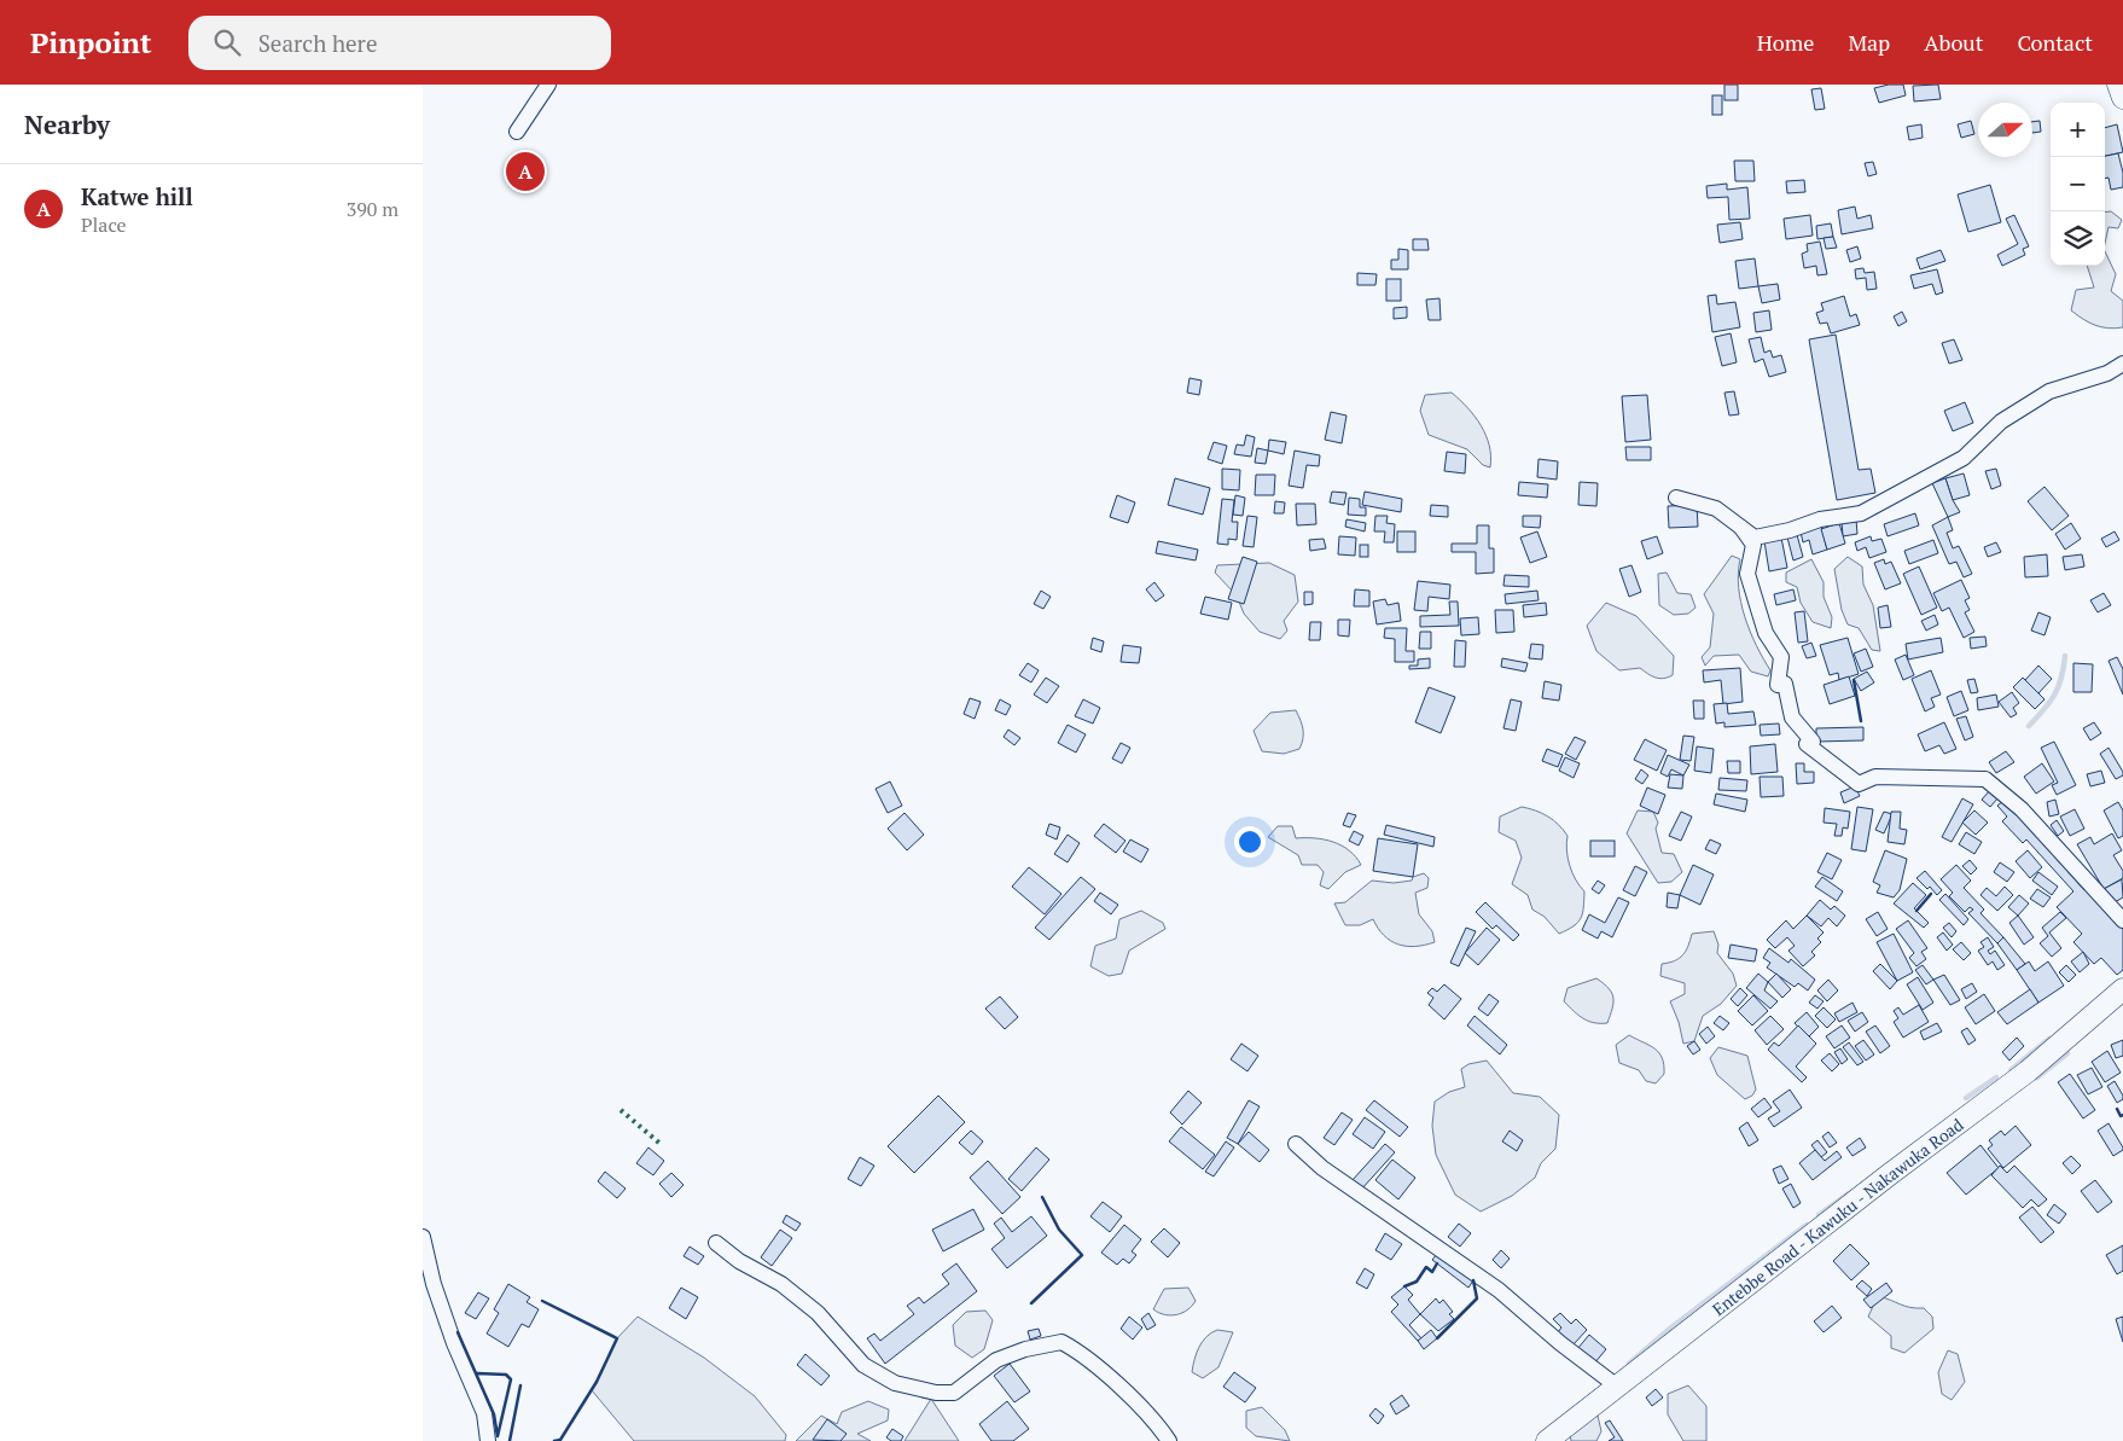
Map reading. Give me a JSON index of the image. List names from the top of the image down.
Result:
{
  "streets": {
    "main road": ["Entebbe Road - Kawuku - Nakawuka Road"]
  },
  "north": "right",
  "page": {
    "header": "Pinpoint",
    "search": "Search here",
    "nav": [
      "Home",
      "Map",
      "About",
      "Contact"
    ],
    "heading": "Nearby",
    "map_buttons": ["+", "−"],
    "pins": "A",
    "list": [
      {
        "mark": "A",
        "name": "Katwe hill",
        "note": "Place",
        "value": "390 m"
      }
    ]
  }
}
